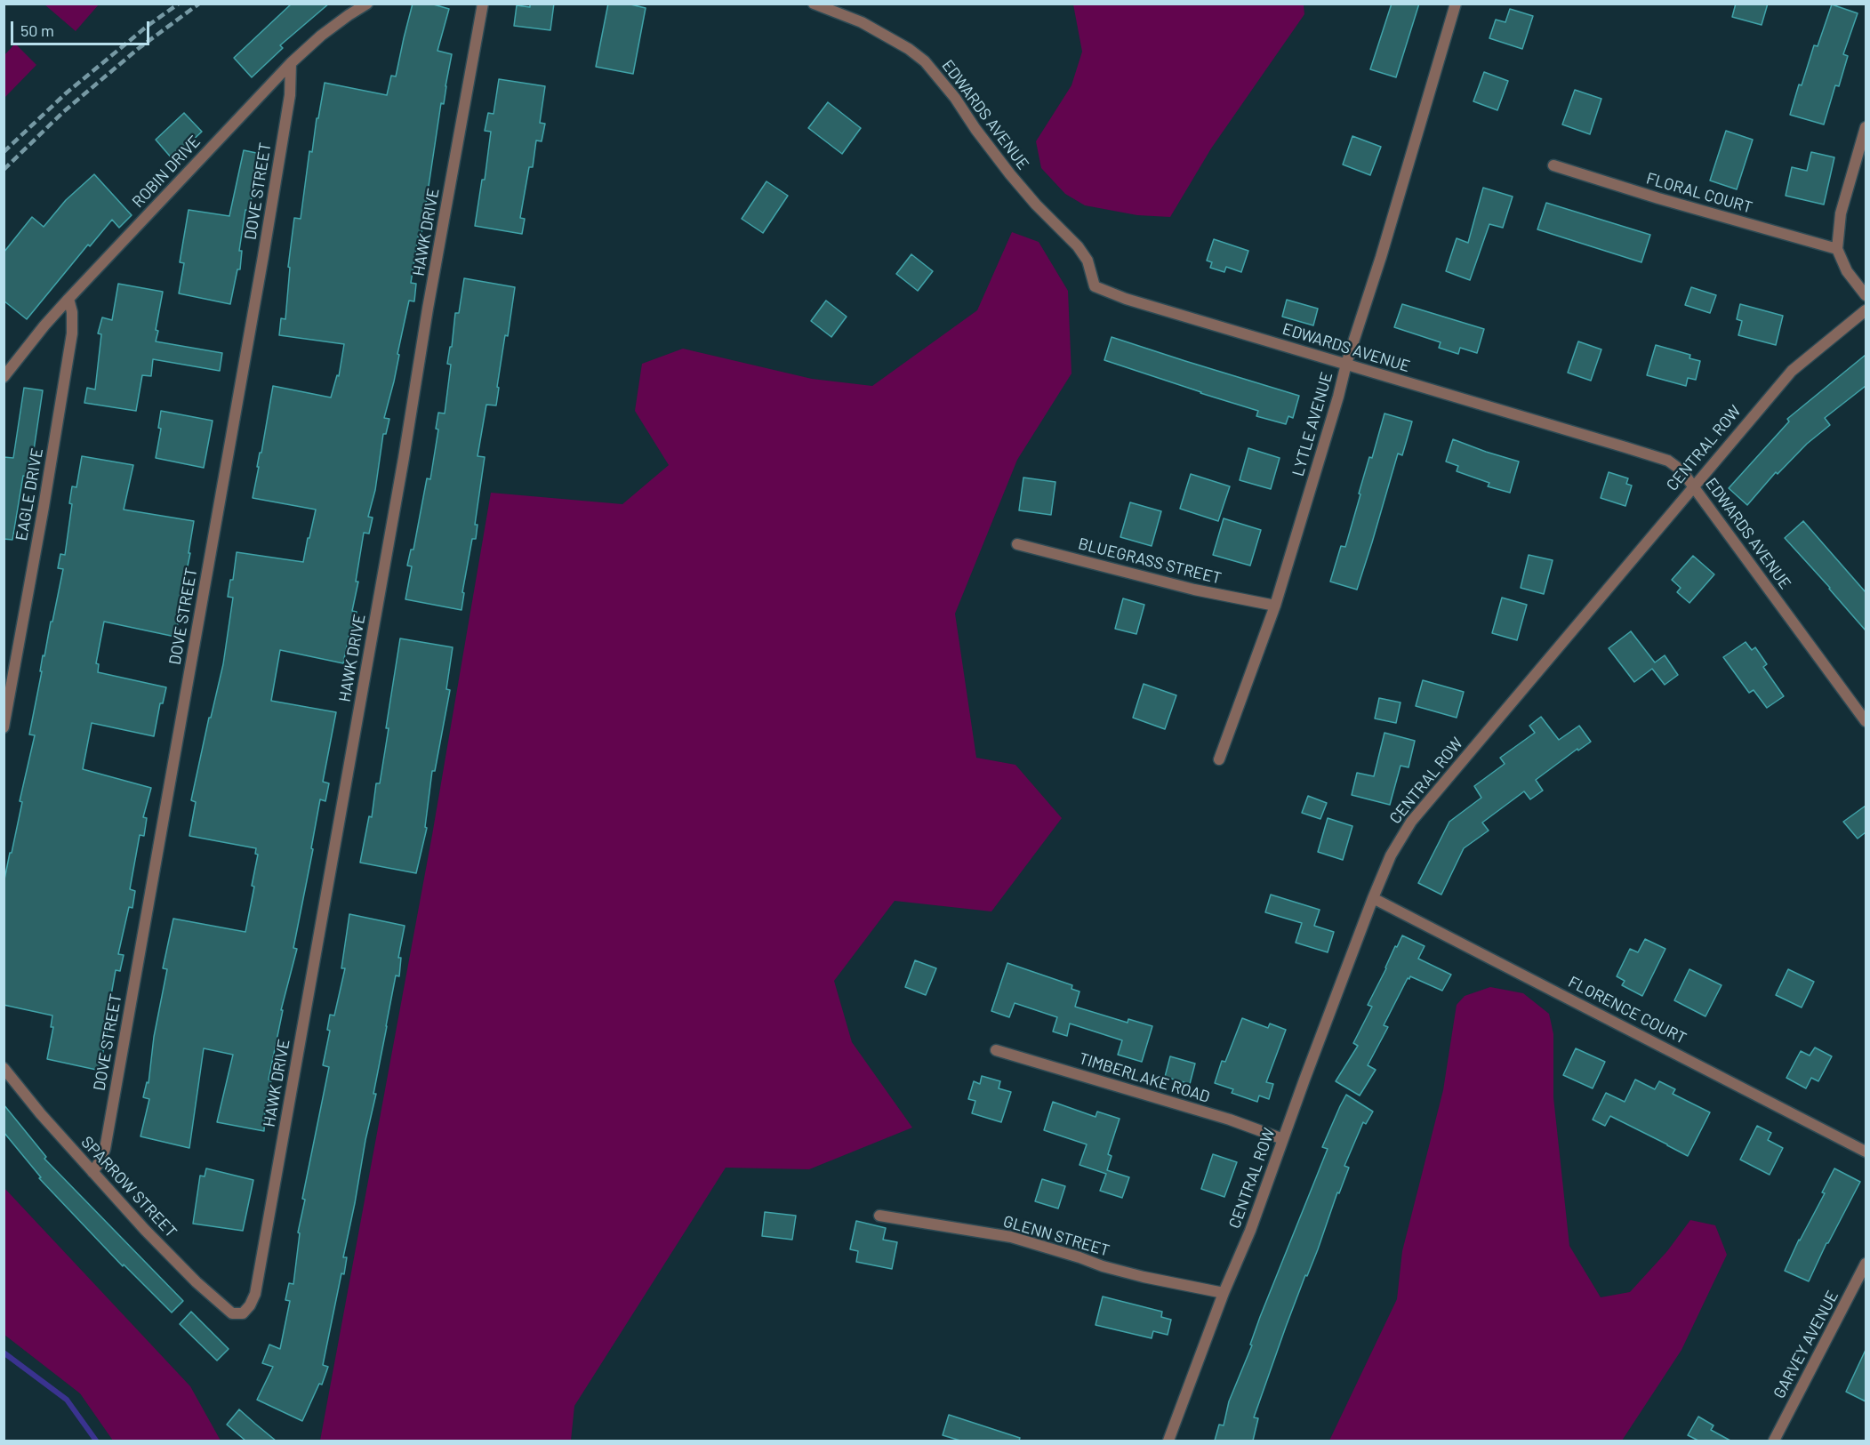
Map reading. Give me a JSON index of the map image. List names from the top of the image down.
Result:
{
  "streets": {
    "street": [
      "EDWARDS AVENUE",
      "ROBIN DRIVE",
      "DOVE STREET",
      "FLORAL COURT",
      "HAWK DRIVE",
      "LYTLE AVENUE",
      "CENTRAL ROW",
      "EAGLE DRIVE",
      "BLUEGRASS STREET",
      "FLORENCE COURT",
      "TIMBERLAKE ROAD",
      "SPARROW STREET",
      "GLENN STREET",
      "GARVEY AVENUE"
    ]
  },
  "crossings": [
    ["EDWARDS AVENUE", "LYTLE AVENUE"],
    ["EDWARDS AVENUE", "CENTRAL ROW"],
    ["ROBIN DRIVE", "DOVE STREET"],
    ["ROBIN DRIVE", "EAGLE DRIVE"],
    ["DOVE STREET", "SPARROW STREET"],
    ["HAWK DRIVE", "SPARROW STREET"],
    ["LYTLE AVENUE", "BLUEGRASS STREET"],
    ["CENTRAL ROW", "FLORENCE COURT"],
    ["CENTRAL ROW", "TIMBERLAKE ROAD"],
    ["CENTRAL ROW", "GLENN STREET"]
  ],
  "scale_bar": "50 m"
}
